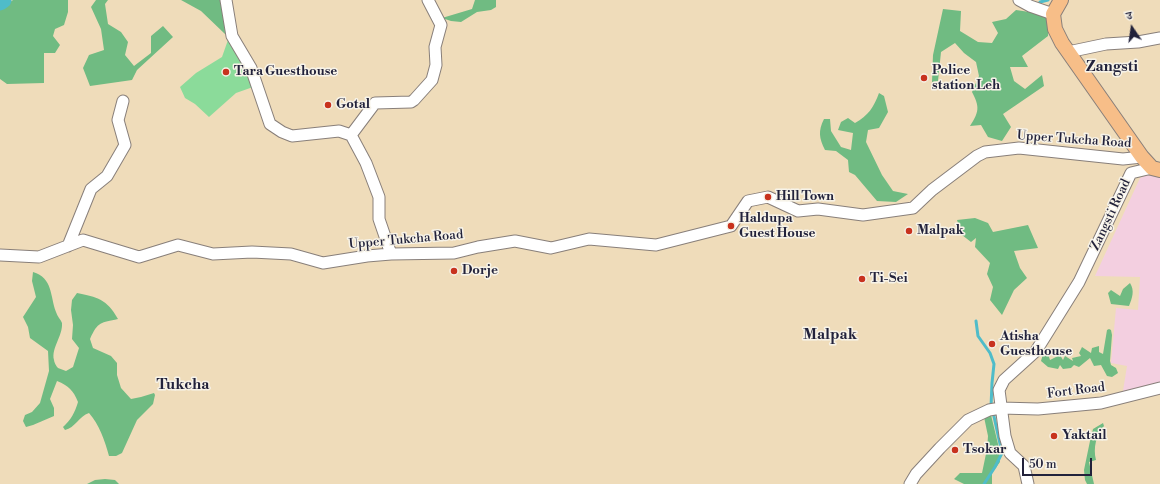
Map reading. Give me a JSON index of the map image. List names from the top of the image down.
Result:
{
  "streets": {
    "street": ["Upper Tukcha Road", "Zangsti Road", "Fort Road"]
  },
  "crossings": [
    ["Upper Tukcha Road", "Zangsti Road"],
    ["Zangsti Road", "Fort Road"]
  ],
  "districts": ["Zangsti", "Malpak", "Tukcha"],
  "places": [
    "Tara Guesthouse",
    "Police station Leh",
    "Gotal",
    "Hill Town",
    "Haldupa Guest House",
    "Malpak",
    "Dorje",
    "Ti-Sei",
    "Atisha Guesthouse",
    "Yaktail",
    "Tsokar"
  ],
  "scale_bar": "50 m",
  "north": "top"
}
